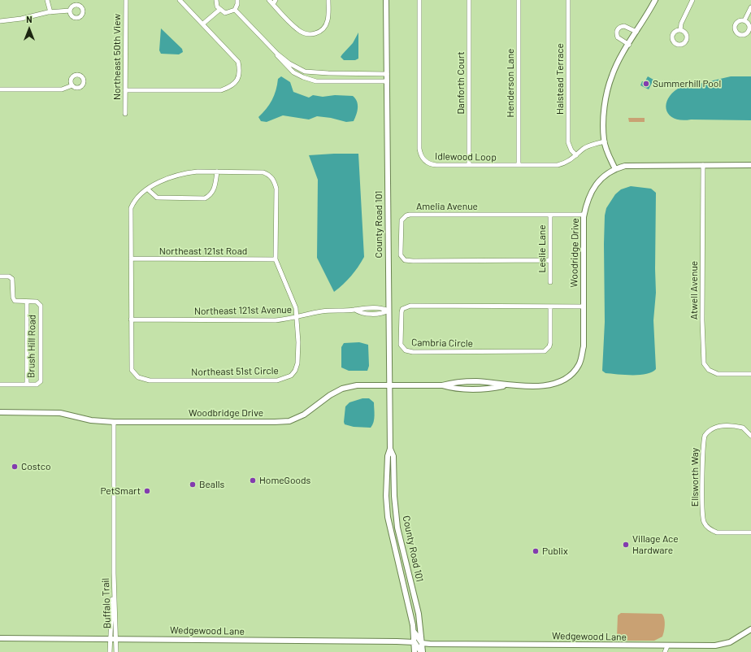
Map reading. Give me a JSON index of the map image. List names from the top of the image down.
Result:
{
  "streets": {
    "street": [
      "Northeast 50th View",
      "Halstead Terrace",
      "Danforth Court",
      "Henderson Lane",
      "Idlewood Loop",
      "Amelia Avenue",
      "County Road 101",
      "Leslie Lane",
      "Northeast 121st Road",
      "Woodridge Drive",
      "Atwell Avenue",
      "Northeast 121st Avenue",
      "Cambria Circle",
      "Brush Hill Road",
      "Northeast 51st Circle",
      "Woodbridge Drive",
      "Ellsworth Way",
      "Buffalo Trail",
      "Wedgewood Lane"
    ]
  },
  "crossings": [
    ["Halstead Terrace", "Idlewood Loop"],
    ["Danforth Court", "Idlewood Loop"],
    ["Henderson Lane", "Idlewood Loop"],
    ["Amelia Avenue", "Leslie Lane"],
    ["Amelia Avenue", "Woodridge Drive"],
    ["County Road 101", "Northeast 121st Avenue"],
    ["County Road 101", "Woodbridge Drive"],
    ["County Road 101", "Wedgewood Lane"],
    ["Northeast 121st Road", "Northeast 51st Circle"],
    ["Woodridge Drive", "Atwell Avenue"],
    ["Woodridge Drive", "Cambria Circle"],
    ["Woodridge Drive", "Woodbridge Drive"],
    ["Northeast 121st Avenue", "Northeast 51st Circle"],
    ["Buffalo Trail", "Wedgewood Lane"]
  ],
  "places": [
    "Summerhill Pool",
    "Costco",
    "HomeGoods",
    "Bealls",
    "PetSmart",
    "Village Ace Hardware",
    "Publix"
  ],
  "north": "top"
}
